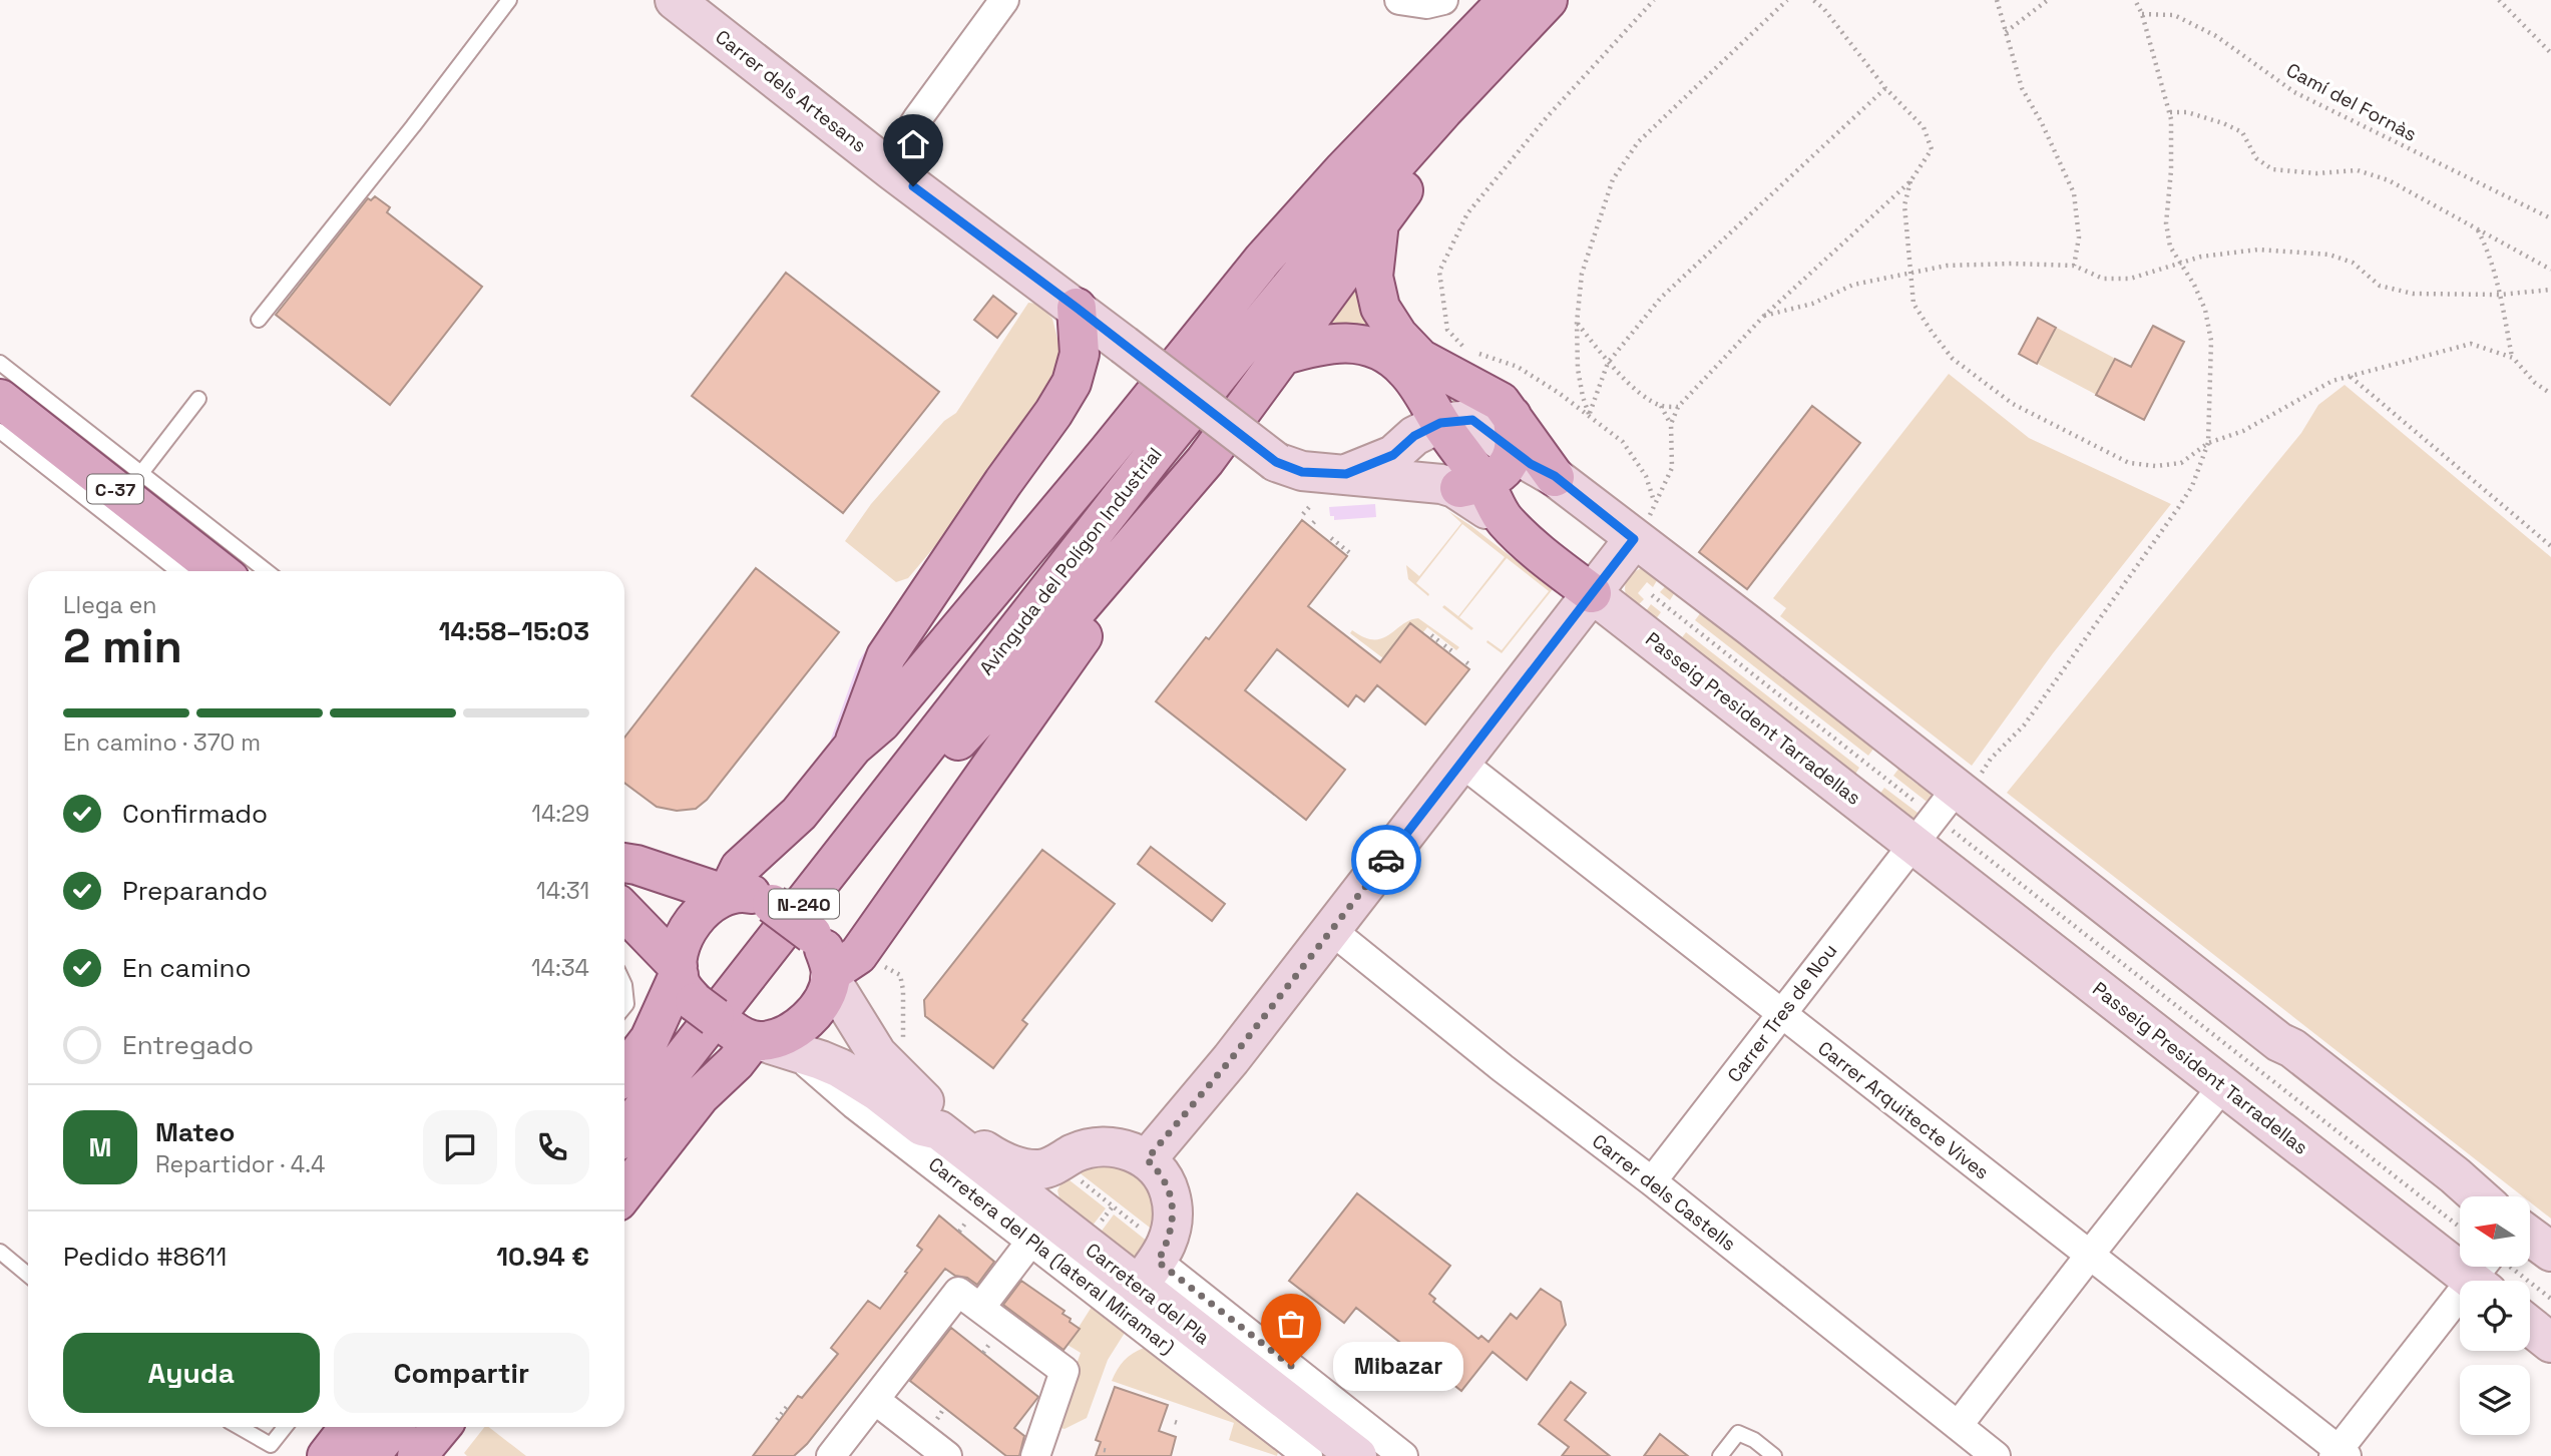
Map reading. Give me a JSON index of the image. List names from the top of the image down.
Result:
{
  "streets": {
    "main road": ["C-37", "Avinguda del Polígon Industrial", "N-240"],
    "street": [
      "Carrer dels Artesans",
      "Passeig President Tarradellas",
      "Carrer Tres de Nou",
      "Carrer Arquitecte Vives",
      "Carrer dels Castells",
      "Carretera del Pla (lateral Miramar)",
      "Carretera del Pla"
    ],
    "path": ["Camí del Fornàs"]
  },
  "crossings": [
    ["Passeig President Tarradellas", "Carrer Tres de Nou"],
    ["Carrer Tres de Nou", "Carrer Arquitecte Vives"],
    ["Carrer Tres de Nou", "Carrer dels Castells"]
  ],
  "places": ["Mibazar"],
  "north": "left",
  "page": {
    "heading": ["2 min", "Llega en", "14:58–15:03"],
    "panel": [
      "Mateo",
      "Repartidor · 4.4",
      "Pedido #8611",
      "10.94 €"
    ],
    "bar": "En camino · 370 m",
    "list": [
      ["Confirmado", "14:29"],
      ["Preparando", "14:31"],
      ["En camino", "14:34"],
      "Entregado"
    ],
    "round": "M",
    "buttons": ["Ayuda", "Compartir"],
    "bubble": "Mibazar"
  }
}
